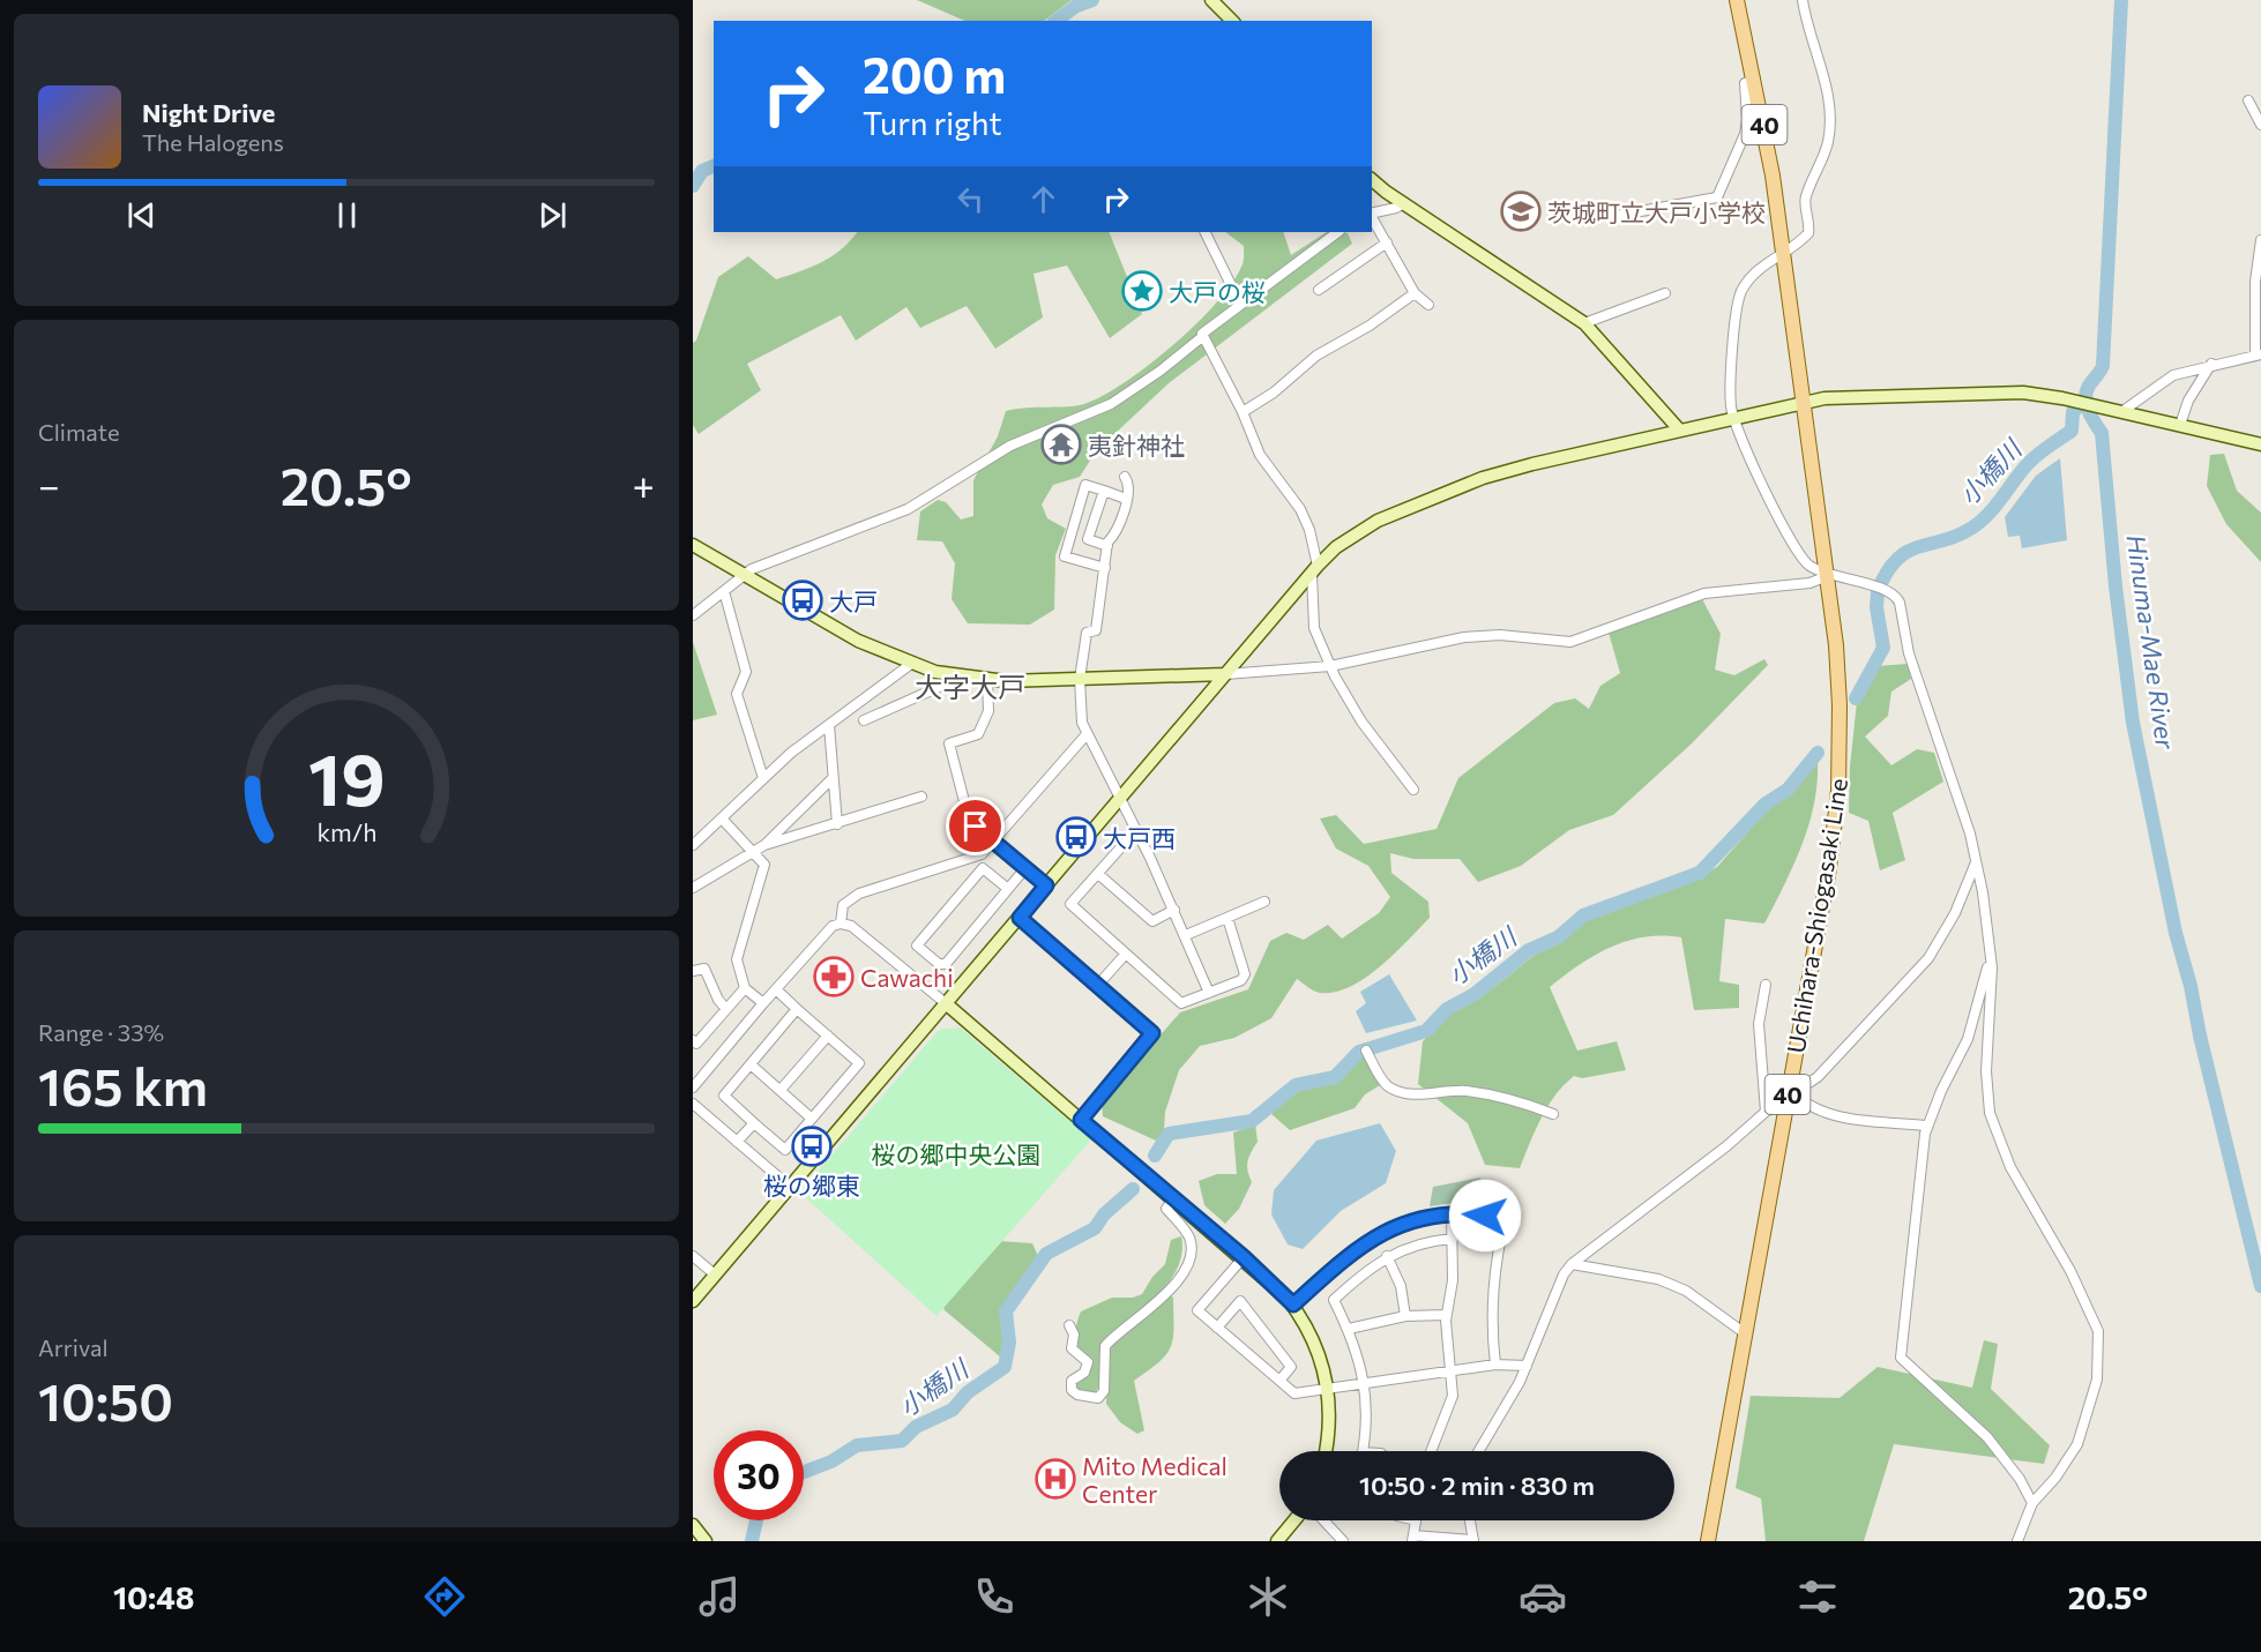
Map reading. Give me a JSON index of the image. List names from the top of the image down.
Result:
{
  "streets": {
    "main road": ["40", "Uchihara-Shiogasaki Line"]
  },
  "districts": ["大字大戸"],
  "water": ["小橋川", "Hinuma-Mae River"],
  "parks": ["桜の郷中央公園"],
  "places": {
    "school or university": ["茨城町立大戸小学校"],
    "place": ["大戸の桜"],
    "temple": ["夷針神社"],
    "bus stop": ["大戸", "大戸西", "桜の郷東"],
    "pharmacy": ["Cawachi"],
    "hospital": ["Mito Medical Center"]
  },
  "page": {
    "turn": ["200 m", "Turn right"],
    "song": ["Night Drive", "The Halogens"],
    "tile": [
      "Climate",
      ["Range · 33%", "165 km"],
      ["Arrival", "10:50"]
    ],
    "heat": ["−", "20.5°", "+"],
    "limit": "30",
    "trip": "10:50 · 2 min · 830 m",
    "tabs": ["10:48", "20.5°"],
    "gauge": ["19", "km/h"]
  }
}
